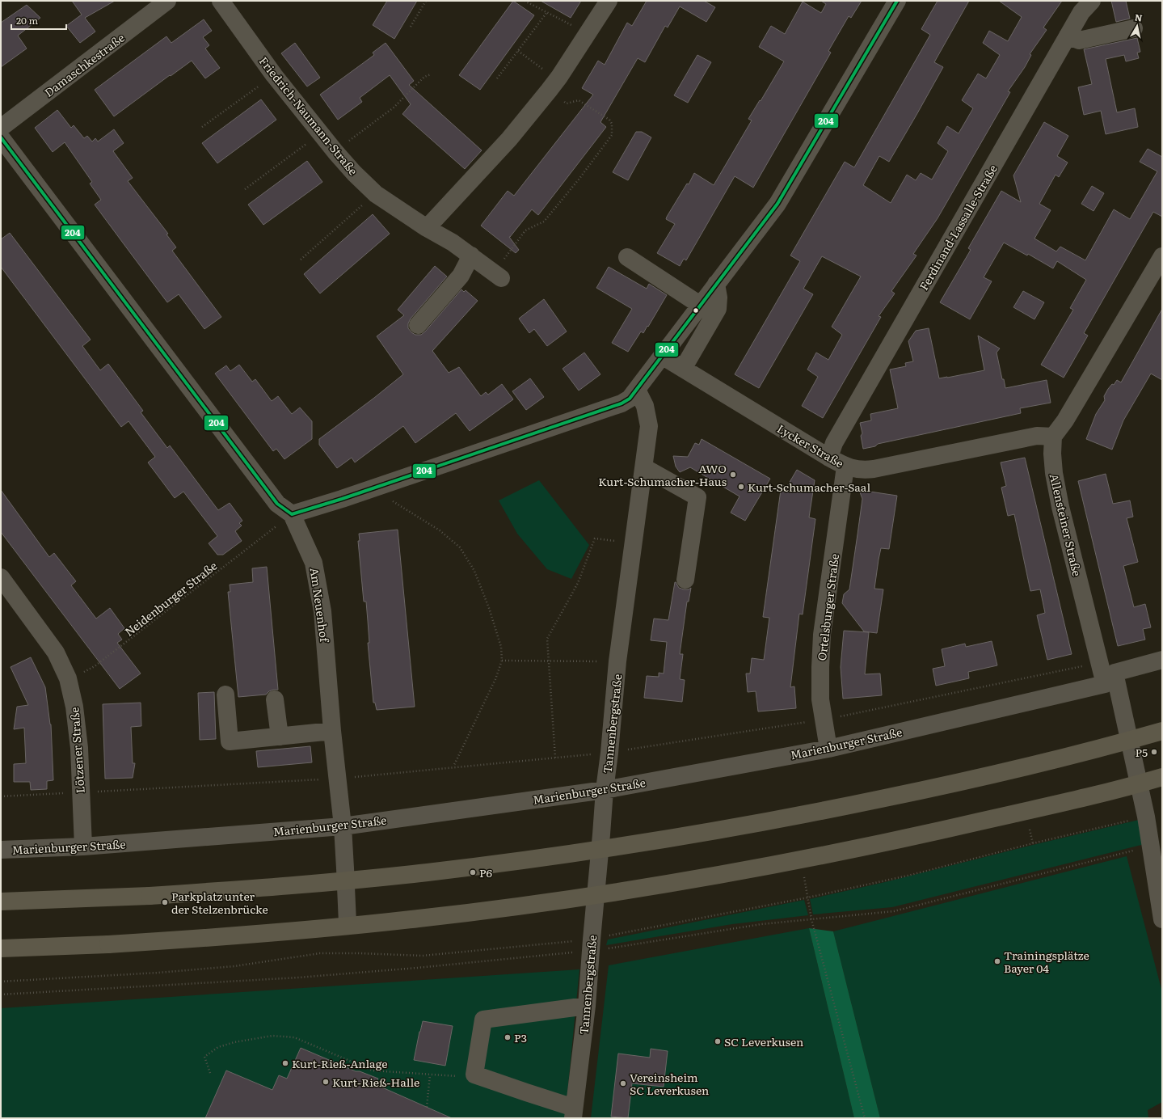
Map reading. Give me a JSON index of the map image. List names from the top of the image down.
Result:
{
  "streets": {
    "street": [
      "Damaschkestraße",
      "Friedrich-Naumann-Straße",
      "Ferdinand-Lassalle-Straße",
      "Lycker Straße",
      "Allensteiner Straße",
      "Am Neuenhof",
      "Ortelsburger Straße",
      "Tannenbergstraße",
      "Marienburger Straße",
      "Lötzener Straße"
    ],
    "path": ["Neidenburger Straße"]
  },
  "crossings": [
    ["Ferdinand-Lassalle-Straße", "Lycker Straße"],
    ["Lycker Straße", "Allensteiner Straße"],
    ["Lycker Straße", "Ortelsburger Straße"],
    ["Allensteiner Straße", "Marienburger Straße"],
    ["Am Neuenhof", "Marienburger Straße"],
    ["Ortelsburger Straße", "Marienburger Straße"],
    ["Tannenbergstraße", "Marienburger Straße"],
    ["Marienburger Straße", "Lötzener Straße"]
  ],
  "places": [
    "AWO Kurt-Schumacher-Haus",
    "Kurt-Schumacher-Saal",
    "P5",
    "P6",
    "Parkplatz unter der Stelzenbrücke",
    "Trainingsplätze Bayer 04",
    "P3",
    "SC Leverkusen",
    "Kurt-Rieß-Anlage",
    "Kurt-Rieß-Halle",
    "Vereinsheim SC Leverkusen"
  ],
  "lines": ["transit line 204"],
  "scale_bar": "20 m",
  "north": "top"
}
